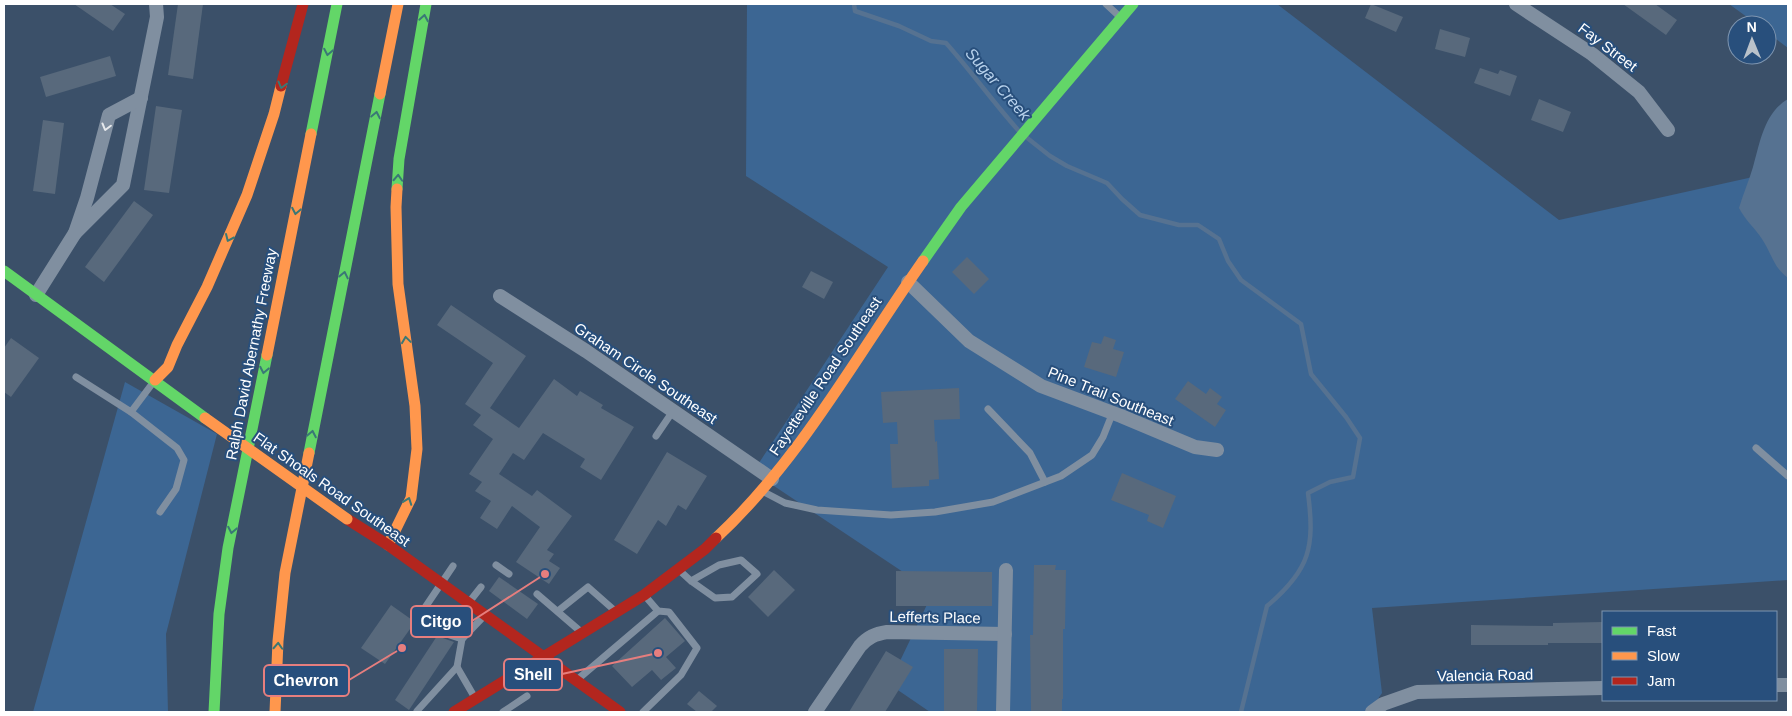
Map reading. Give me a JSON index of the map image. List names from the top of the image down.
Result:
{
  "streets": {
    "main road": ["Ralph David Abernathy Freeway", "Fayetteville Road Southeast", "Flat Shoals Road Southeast"],
    "street": [
      "Fay Street",
      "Graham Circle Southeast",
      "Pine Trail Southeast",
      "Lefferts Place",
      "Valencia Road"
    ]
  },
  "crossings": [
    ["Graham Circle Southeast", "Fayetteville Road Southeast"],
    ["Fayetteville Road Southeast", "Pine Trail Southeast"],
    ["Fayetteville Road Southeast", "Flat Shoals Road Southeast"]
  ],
  "water": ["Sugar Creek"],
  "places": ["Citgo", "Chevron", "Shell"],
  "legend": ["Fast", "Slow", "Jam"],
  "north": "top"
}
